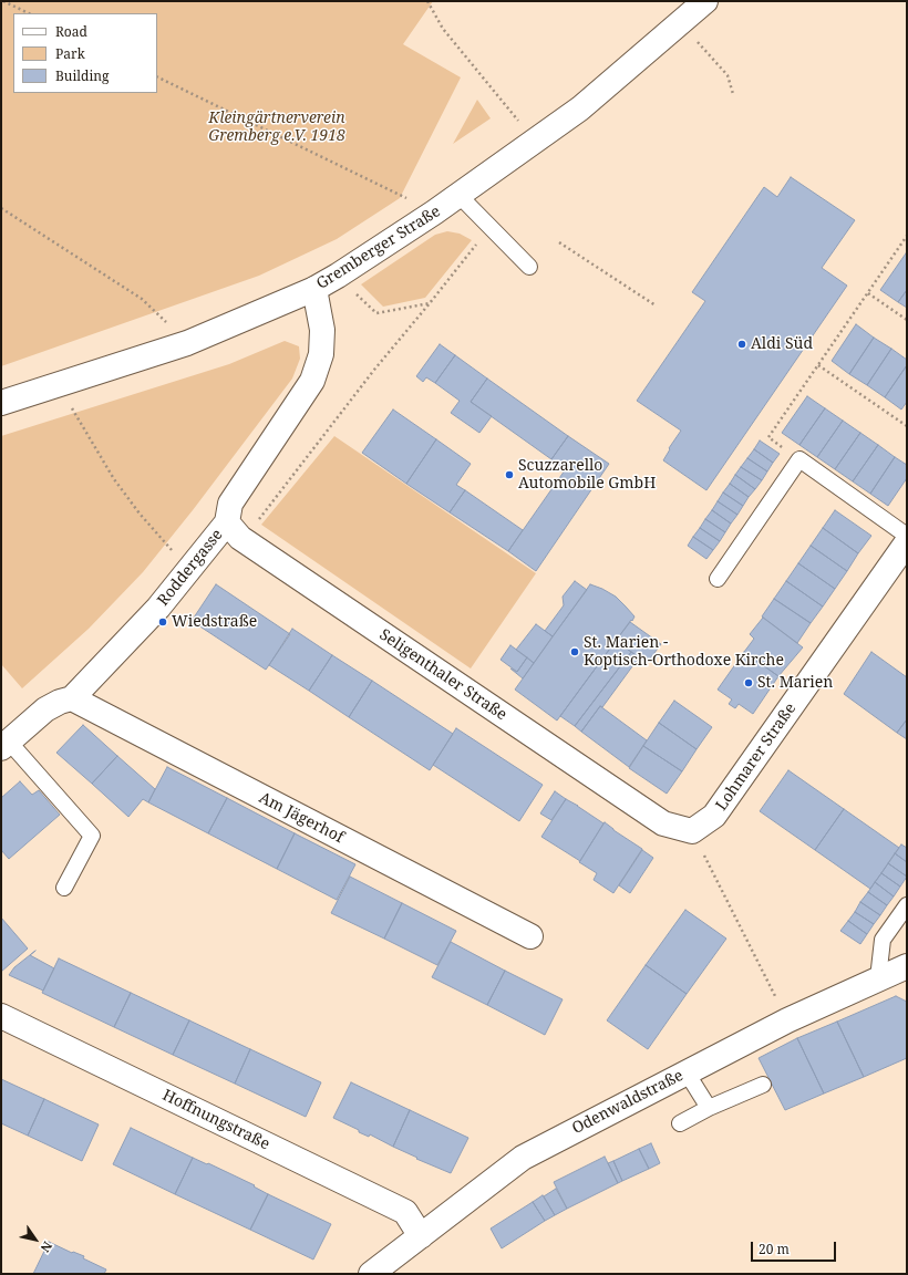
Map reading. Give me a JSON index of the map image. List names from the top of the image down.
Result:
{
  "streets": {
    "street": [
      "Gremberger Straße",
      "Roddergasse",
      "Seligenthaler Straße",
      "Lohmarer Straße",
      "Am Jägerhof",
      "Odenwaldstraße",
      "Hoffnungstraße"
    ]
  },
  "crossings": [
    ["Gremberger Straße", "Roddergasse"],
    ["Roddergasse", "Seligenthaler Straße"],
    ["Roddergasse", "Am Jägerhof"],
    ["Seligenthaler Straße", "Lohmarer Straße"],
    ["Odenwaldstraße", "Hoffnungstraße"]
  ],
  "parks": ["Kleingärtnerverein Gremberg e.V. 1918"],
  "places": [
    "Aldi Süd",
    "Scuzzarello Automobile GmbH",
    "Wiedstraße",
    "St. Marien - Koptisch-Orthodoxe Kirche",
    "St. Marien"
  ],
  "legend": ["Road", "Park", "Building"],
  "scale_bar": "20 m",
  "north": "bottom right"
}
